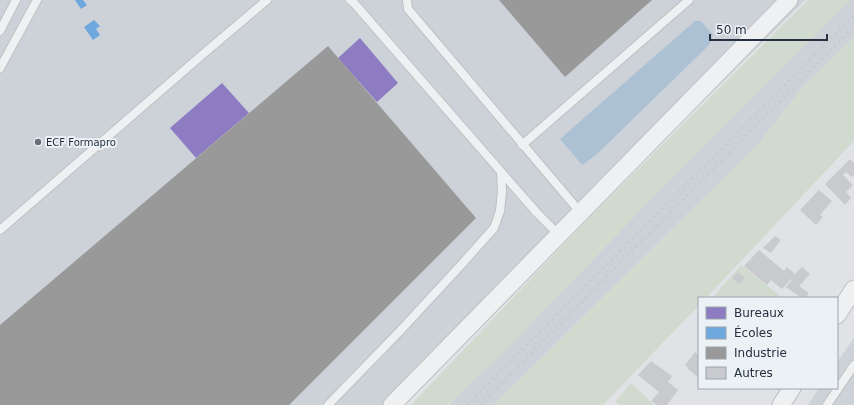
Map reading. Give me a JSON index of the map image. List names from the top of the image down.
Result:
{
  "places": ["ECF Formapro"],
  "legend": [
    "Bureaux",
    "Écoles",
    "Industrie",
    "Autres"
  ],
  "scale_bar": "50 m"
}
